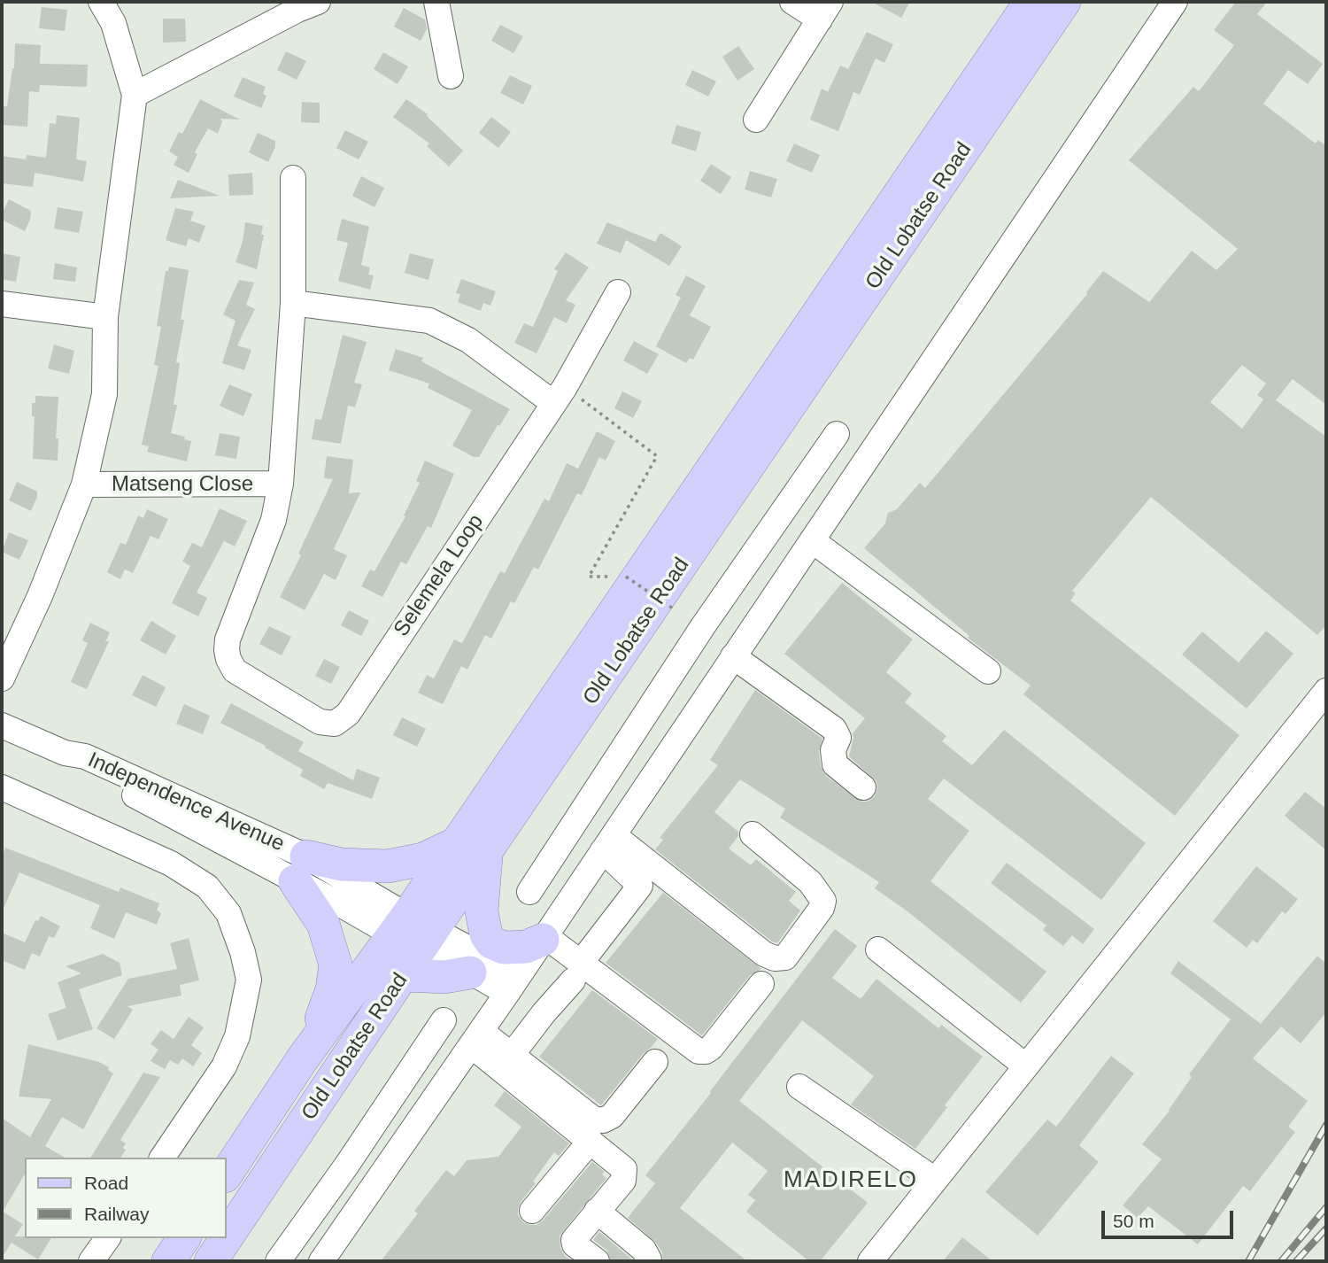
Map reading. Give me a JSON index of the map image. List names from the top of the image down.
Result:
{
  "streets": {
    "main road": ["Old Lobatse Road"],
    "street": ["Matseng Close", "Selemela Loop", "Independence Avenue"]
  },
  "crossings": [
    ["Old Lobatse Road", "Independence Avenue"],
    ["Matseng Close", "Selemela Loop"]
  ],
  "districts": ["MADIRELO"],
  "legend": ["Road", "Railway"],
  "scale_bar": "50 m"
}
